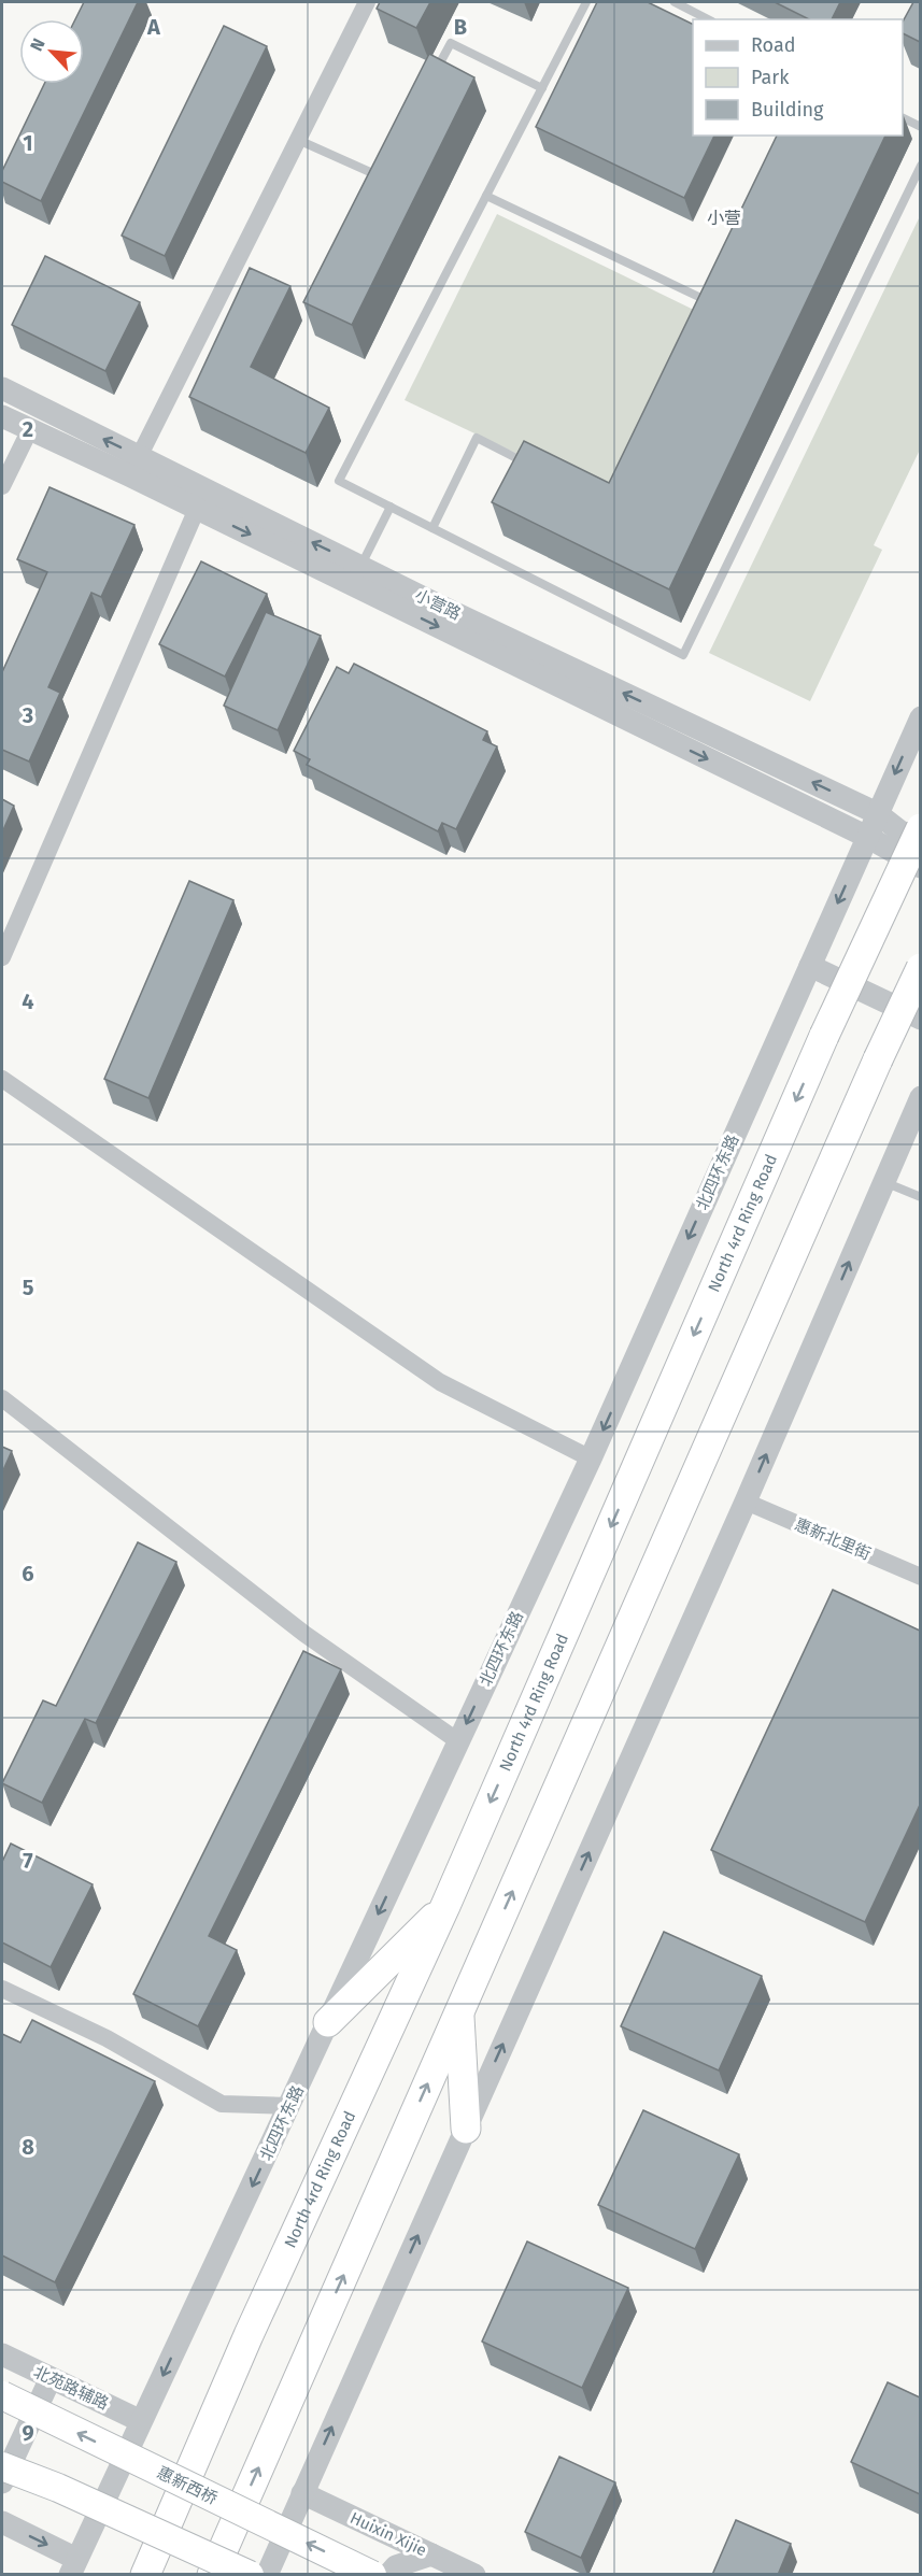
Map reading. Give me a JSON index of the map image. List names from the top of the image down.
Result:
{
  "streets": {
    "highway": ["North 4rd Ring Road"],
    "main road": ["惠新西桥"],
    "street": [
      "小营路",
      "北四环东路",
      "惠新北里街",
      "北苑路辅路",
      "Huixin Xijie"
    ]
  },
  "crossings": [
    ["小营路", "北四环东路"],
    ["北四环东路", "北苑路辅路"]
  ],
  "districts": ["小营"],
  "legend": ["Road", "Park", "Building"],
  "north": "top left",
  "grid": {
    "columns": ["A", "B"],
    "rows": [
      "1",
      "2",
      "3",
      "4",
      "5",
      "6",
      "7",
      "8",
      "9"
    ]
  }
}
